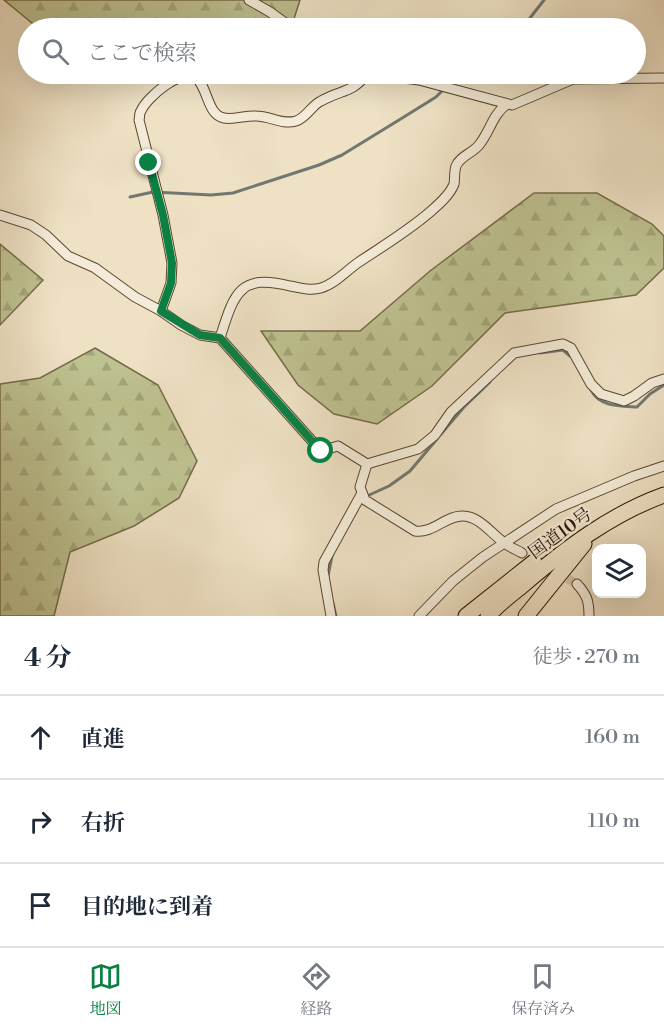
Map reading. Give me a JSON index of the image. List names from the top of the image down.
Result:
{
  "streets": {
    "highway": ["国道10号"]
  },
  "page": {
    "search": "ここで検索",
    "heading": ["4 分", "徒歩 · 270 m"],
    "list": [
      ["直進", "160 m"],
      ["右折", "110 m"],
      "目的地に到着"
    ],
    "nav": ["地図", "経路", "保存済み"]
  }
}
